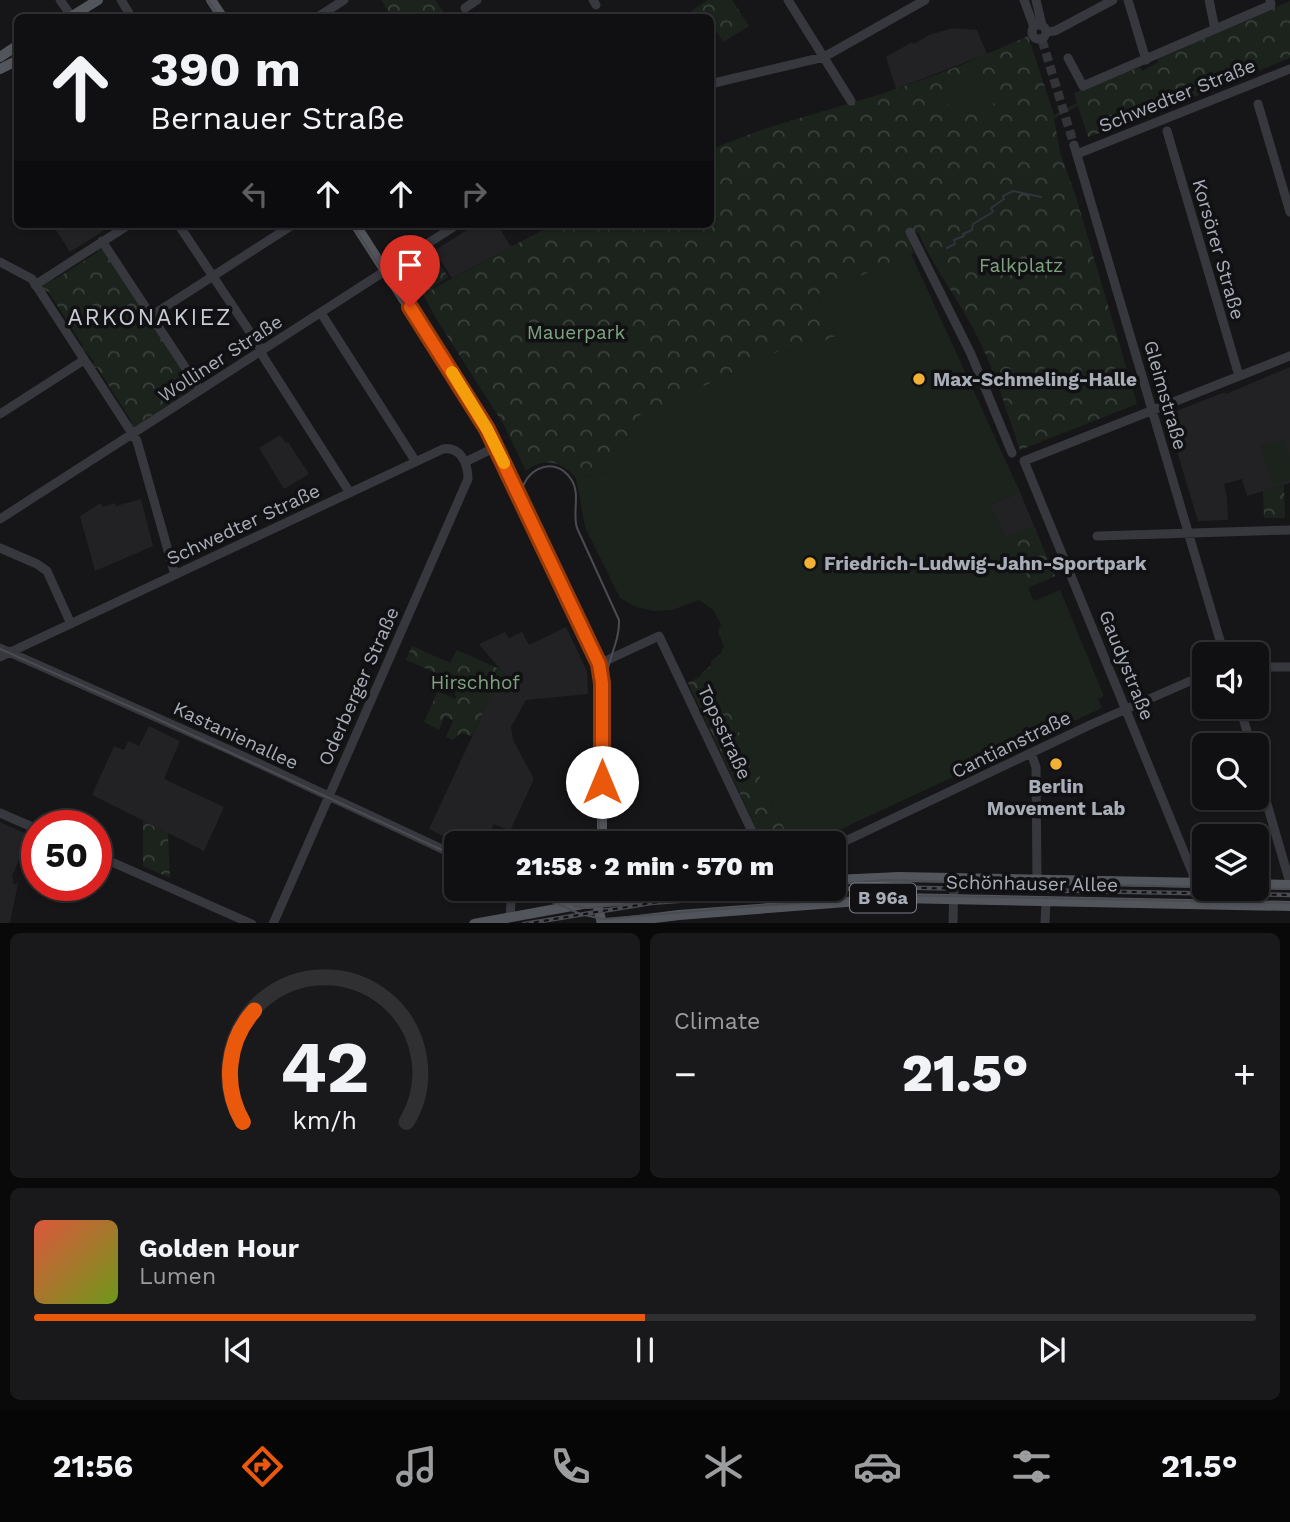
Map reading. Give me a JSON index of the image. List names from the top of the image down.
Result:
{
  "streets": {
    "main road": ["Schönhauser Allee", "B 96a"],
    "street": [
      "Schwedter Straße",
      "Korsörer Straße",
      "Wolliner Straße",
      "Gleimstraße",
      "Gaudystraße",
      "Oderberger Straße",
      "Topsstraße",
      "Kastanienallee",
      "Cantianstraße"
    ]
  },
  "crossings": [
    ["Schwedter Straße", "Gleimstraße"],
    ["Schwedter Straße", "Oderberger Straße"],
    ["Schwedter Straße", "Kastanienallee"],
    ["Gleimstraße", "Gaudystraße"],
    ["Gaudystraße", "Cantianstraße"],
    ["Oderberger Straße", "Kastanienallee"],
    ["Schönhauser Allee", "B 96a"]
  ],
  "districts": ["ARKONAKIEZ"],
  "parks": ["Falkplatz", "Mauerpark", "Hirschhof"],
  "places": ["Max-Schmeling-Halle", "Friedrich-Ludwig-Jahn-Sportpark", "Berlin Movement Lab"],
  "page": {
    "turn": ["390 m", "Bernauer Straße"],
    "limit": "50",
    "trip": "21:58 · 2 min · 570 m",
    "tile": "Climate",
    "heat": ["−", "21.5°", "+"],
    "song": ["Golden Hour", "Lumen"],
    "tabs": ["21:56", "21.5°"],
    "gauge": ["42", "km/h"]
  }
}
